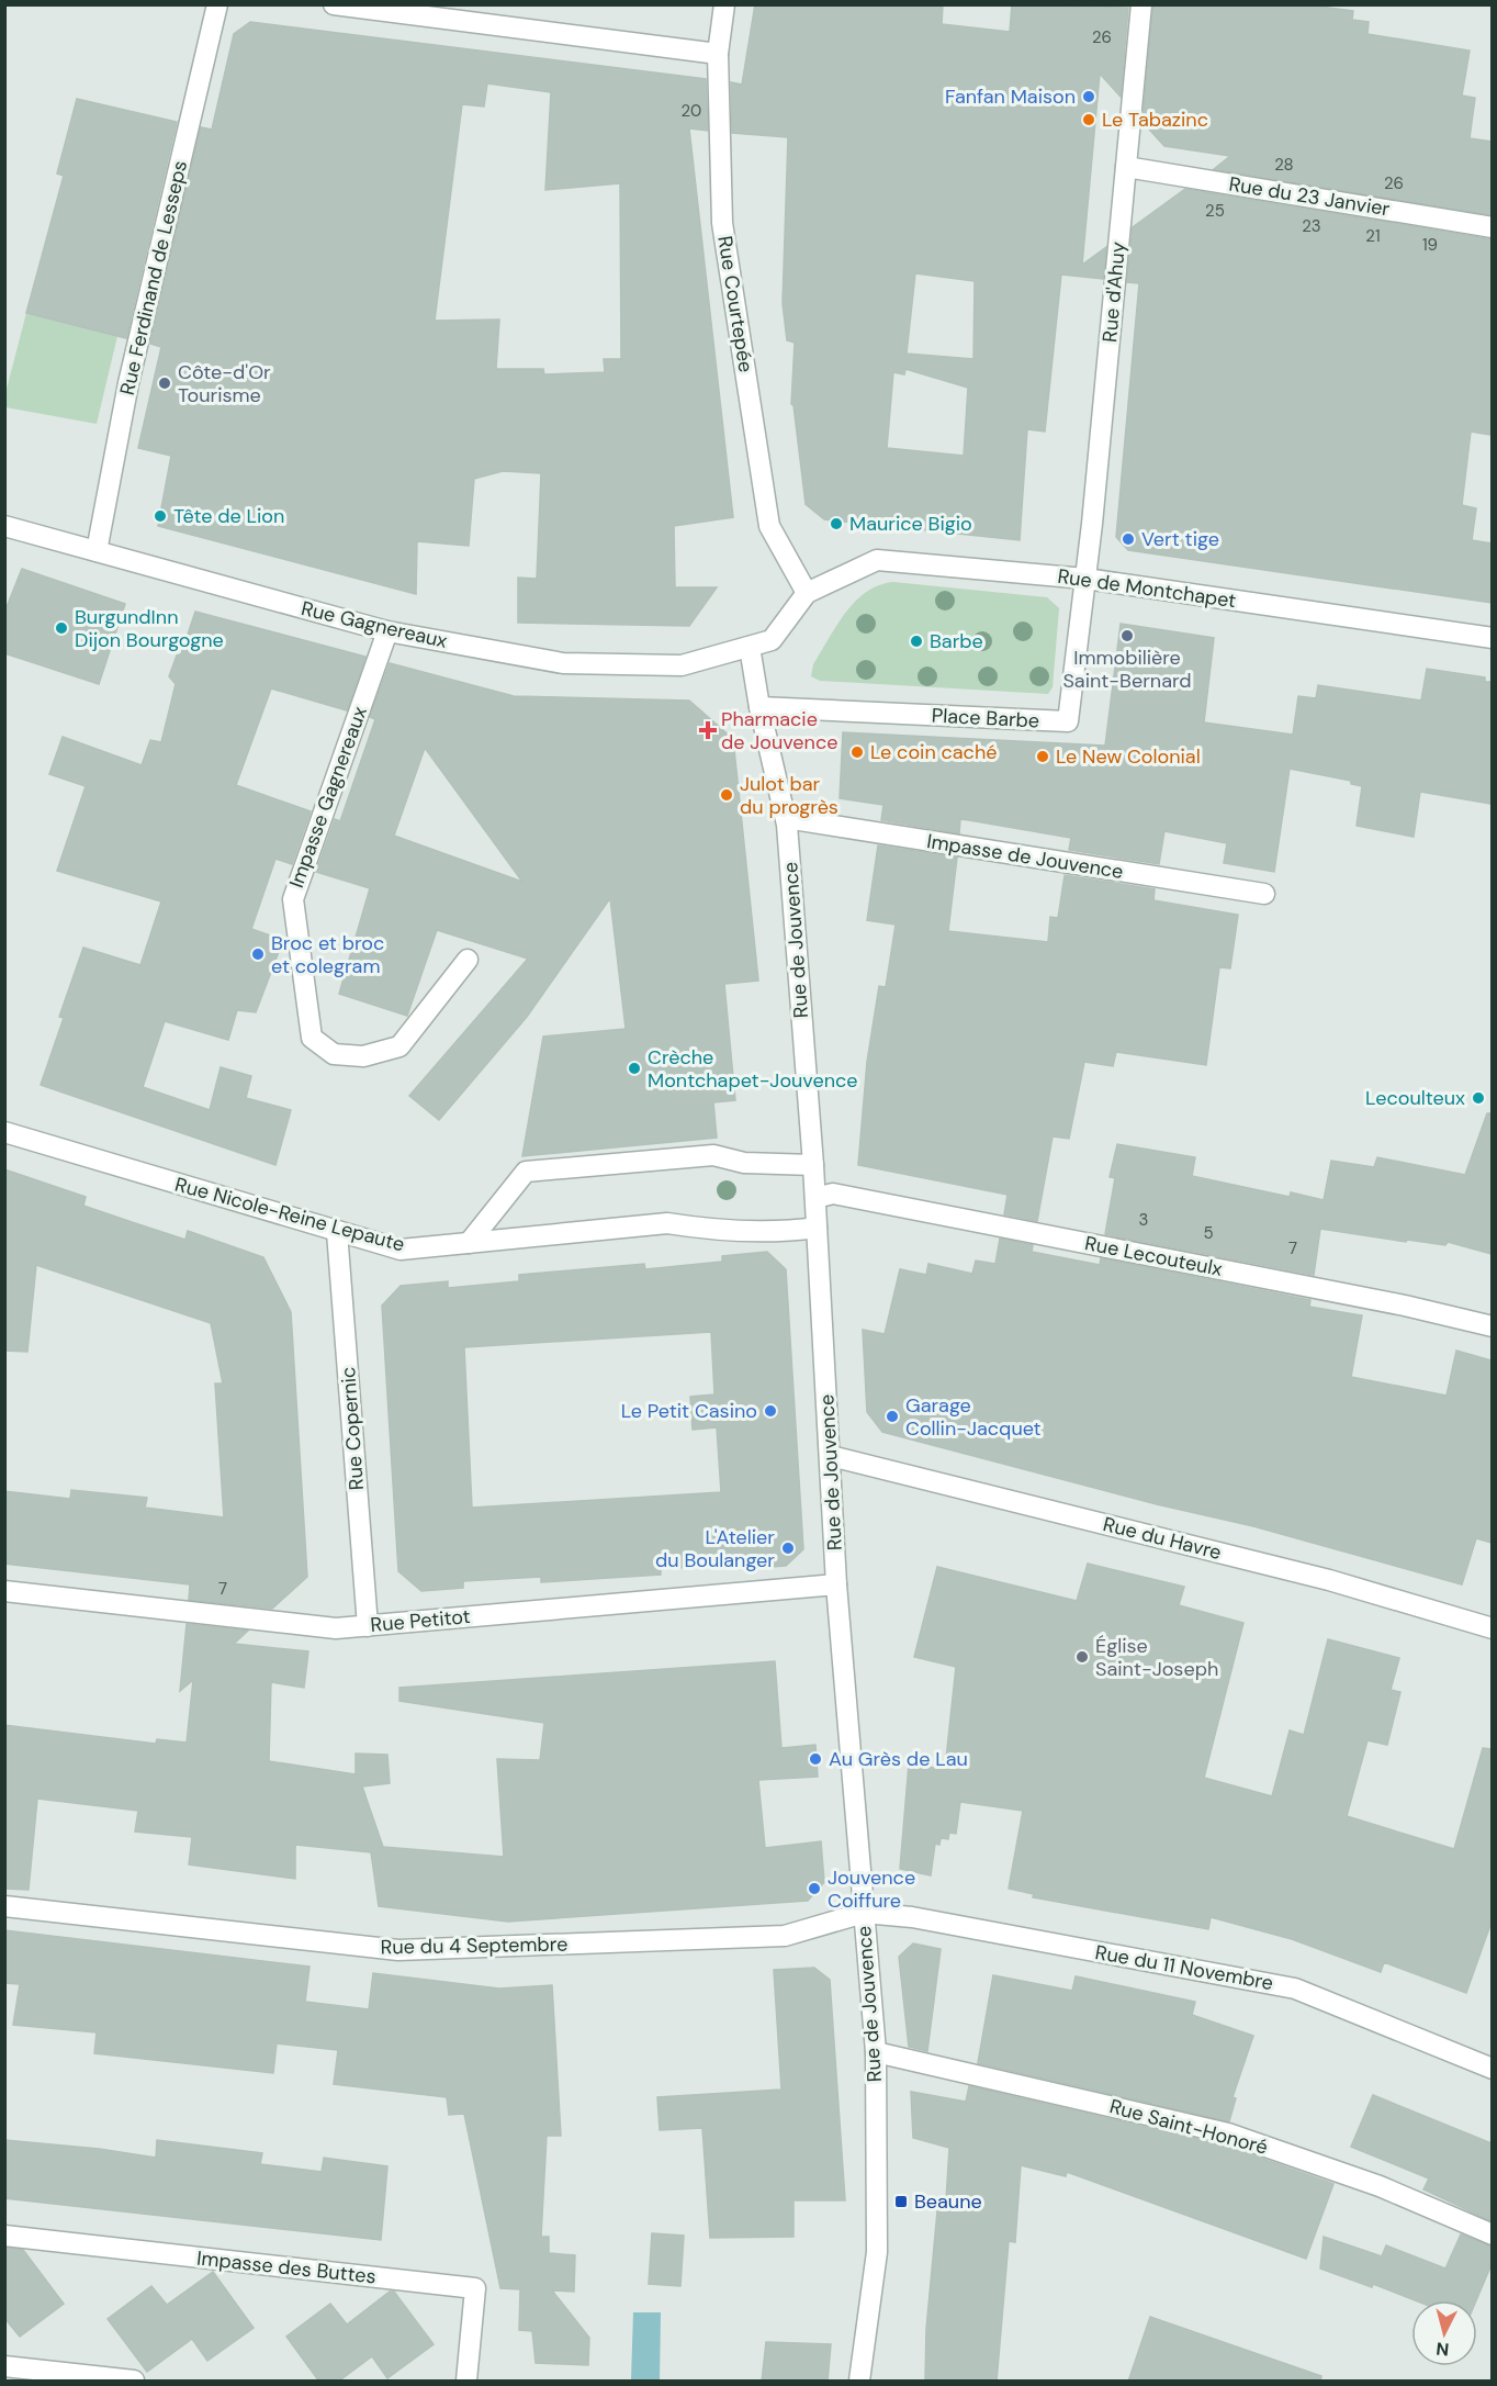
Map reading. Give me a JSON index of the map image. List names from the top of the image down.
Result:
{
  "streets": {
    "street": [
      "Rue du 23 Janvier",
      "Rue Ferdinand de Lesseps",
      "Rue d'Ahuy",
      "Rue Courtepée",
      "Rue de Montchapet",
      "Rue Gagnereaux",
      "Place Barbe",
      "Impasse Gagnereaux",
      "Impasse de Jouvence",
      "Rue de Jouvence",
      "Rue Nicole-Reine Lepaute",
      "Rue Lecouteulx",
      "Rue Copernic",
      "Rue du Havre",
      "Rue Petitot",
      "Rue du 4 Septembre",
      "Rue du 11 Novembre",
      "Rue Saint-Honoré",
      "Impasse des Buttes"
    ]
  },
  "crossings": [
    ["Rue du 23 Janvier", "Rue d'Ahuy"],
    ["Rue Ferdinand de Lesseps", "Rue Gagnereaux"],
    ["Rue d'Ahuy", "Rue de Montchapet"],
    ["Rue d'Ahuy", "Place Barbe"],
    ["Rue Courtepée", "Rue de Montchapet"],
    ["Rue de Montchapet", "Place Barbe"],
    ["Rue Gagnereaux", "Impasse Gagnereaux"],
    ["Rue Gagnereaux", "Rue de Jouvence"],
    ["Place Barbe", "Rue de Jouvence"],
    ["Impasse de Jouvence", "Rue de Jouvence"],
    ["Rue de Jouvence", "Rue Nicole-Reine Lepaute"],
    ["Rue de Jouvence", "Rue Lecouteulx"],
    ["Rue de Jouvence", "Rue du Havre"],
    ["Rue de Jouvence", "Rue Petitot"],
    ["Rue de Jouvence", "Rue du 4 Septembre"],
    ["Rue de Jouvence", "Rue du 11 Novembre"],
    ["Rue de Jouvence", "Rue Saint-Honoré"],
    ["Rue Nicole-Reine Lepaute", "Rue Copernic"],
    ["Rue Copernic", "Rue Petitot"],
    ["Rue du 4 Septembre", "Rue du 11 Novembre"]
  ],
  "places": {
    "other": [
      "Fanfan Maison",
      "Le Tabazinc",
      "Côte-d'Or Tourisme",
      "Tête de Lion",
      "Maurice Bigio",
      "Vert tige",
      "BurgundInn Dijon Bourgogne",
      "Immobilière Saint-Bernard",
      "Barbe",
      "Le coin caché",
      "Le New Colonial",
      "Julot bar du progrès",
      "Broc et broc et colegram",
      "Crèche Montchapet-Jouvence",
      "Lecoulteux",
      "Le Petit Casino",
      "Garage Collin-Jacquet",
      "L'Atelier du Boulanger",
      "Église Saint-Joseph",
      "Au Grès de Lau",
      "Jouvence Coiffure"
    ],
    "health": ["Pharmacie de Jouvence"],
    "transit": ["Beaune"]
  },
  "house_numbers": [
    "26",
    "20",
    "28",
    "26",
    "25",
    "23",
    "21",
    "19",
    "3",
    "5",
    "7",
    "7"
  ],
  "north": "bottom"
}
